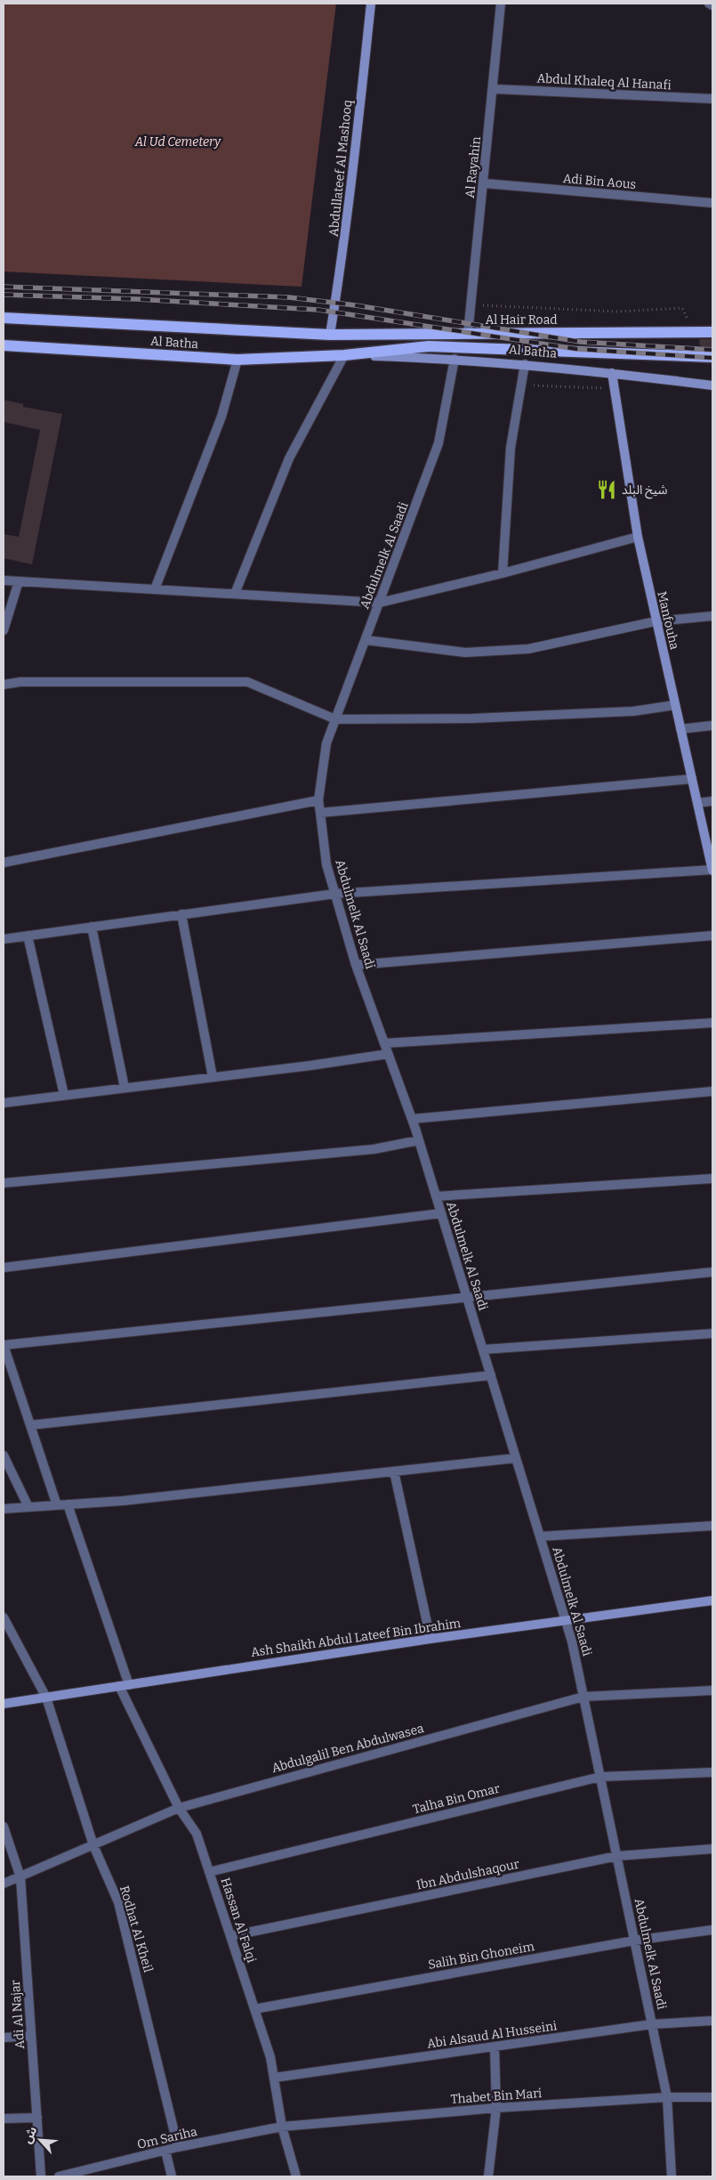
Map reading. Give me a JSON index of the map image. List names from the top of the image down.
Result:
{
  "streets": {
    "main road": ["Al Hair Road", "Al Batha"],
    "street": [
      "Abdul Khaleq Al Hanafi",
      "Al Rayahin",
      "Abdullateef Al Mashooq",
      "Adi Bin Aous",
      "Abdulmelk Al Saadi",
      "Manfouha",
      "Ash Shaikh Abdul Lateef Bin Ibrahim",
      "Abdulgalil Ben Abdulwasea",
      "Talha Bin Omar",
      "Ibn Abdulshaqour",
      "Hassan Al Falqi",
      "Rodhat Al Kheil",
      "Salih Bin Ghoneim",
      "Adi Al Najar",
      "Abi Alsaud Al Husseini",
      "Thabet Bin Mari",
      "Om Sariha"
    ]
  },
  "crossings": [
    ["Abdul Khaleq Al Hanafi", "Al Rayahin"],
    ["Al Rayahin", "Adi Bin Aous"],
    ["Al Rayahin", "Al Hair Road"],
    ["Abdullateef Al Mashooq", "Al Hair Road"],
    ["Abdullateef Al Mashooq", "Al Batha"],
    ["Al Hair Road", "Al Batha"],
    ["Al Batha", "Abdulmelk Al Saadi"],
    ["Al Batha", "Manfouha"],
    ["Abdulmelk Al Saadi", "Ash Shaikh Abdul Lateef Bin Ibrahim"],
    ["Abdulmelk Al Saadi", "Abdulgalil Ben Abdulwasea"],
    ["Abdulmelk Al Saadi", "Talha Bin Omar"],
    ["Abdulmelk Al Saadi", "Ibn Abdulshaqour"],
    ["Abdulmelk Al Saadi", "Salih Bin Ghoneim"],
    ["Abdulmelk Al Saadi", "Abi Alsaud Al Husseini"],
    ["Abdulmelk Al Saadi", "Thabet Bin Mari"],
    ["Ash Shaikh Abdul Lateef Bin Ibrahim", "Hassan Al Falqi"],
    ["Ash Shaikh Abdul Lateef Bin Ibrahim", "Rodhat Al Kheil"],
    ["Abdulgalil Ben Abdulwasea", "Hassan Al Falqi"],
    ["Abdulgalil Ben Abdulwasea", "Rodhat Al Kheil"],
    ["Abdulgalil Ben Abdulwasea", "Adi Al Najar"],
    ["Talha Bin Omar", "Hassan Al Falqi"],
    ["Ibn Abdulshaqour", "Hassan Al Falqi"],
    ["Hassan Al Falqi", "Salih Bin Ghoneim"],
    ["Hassan Al Falqi", "Abi Alsaud Al Husseini"],
    ["Hassan Al Falqi", "Thabet Bin Mari"],
    ["Hassan Al Falqi", "Om Sariha"],
    ["Rodhat Al Kheil", "Om Sariha"],
    ["Thabet Bin Mari", "Om Sariha"]
  ],
  "parks": ["Al Ud Cemetery"],
  "places": {
    "restaurant": ["شيخ البلد"]
  },
  "north": "top left"
}
